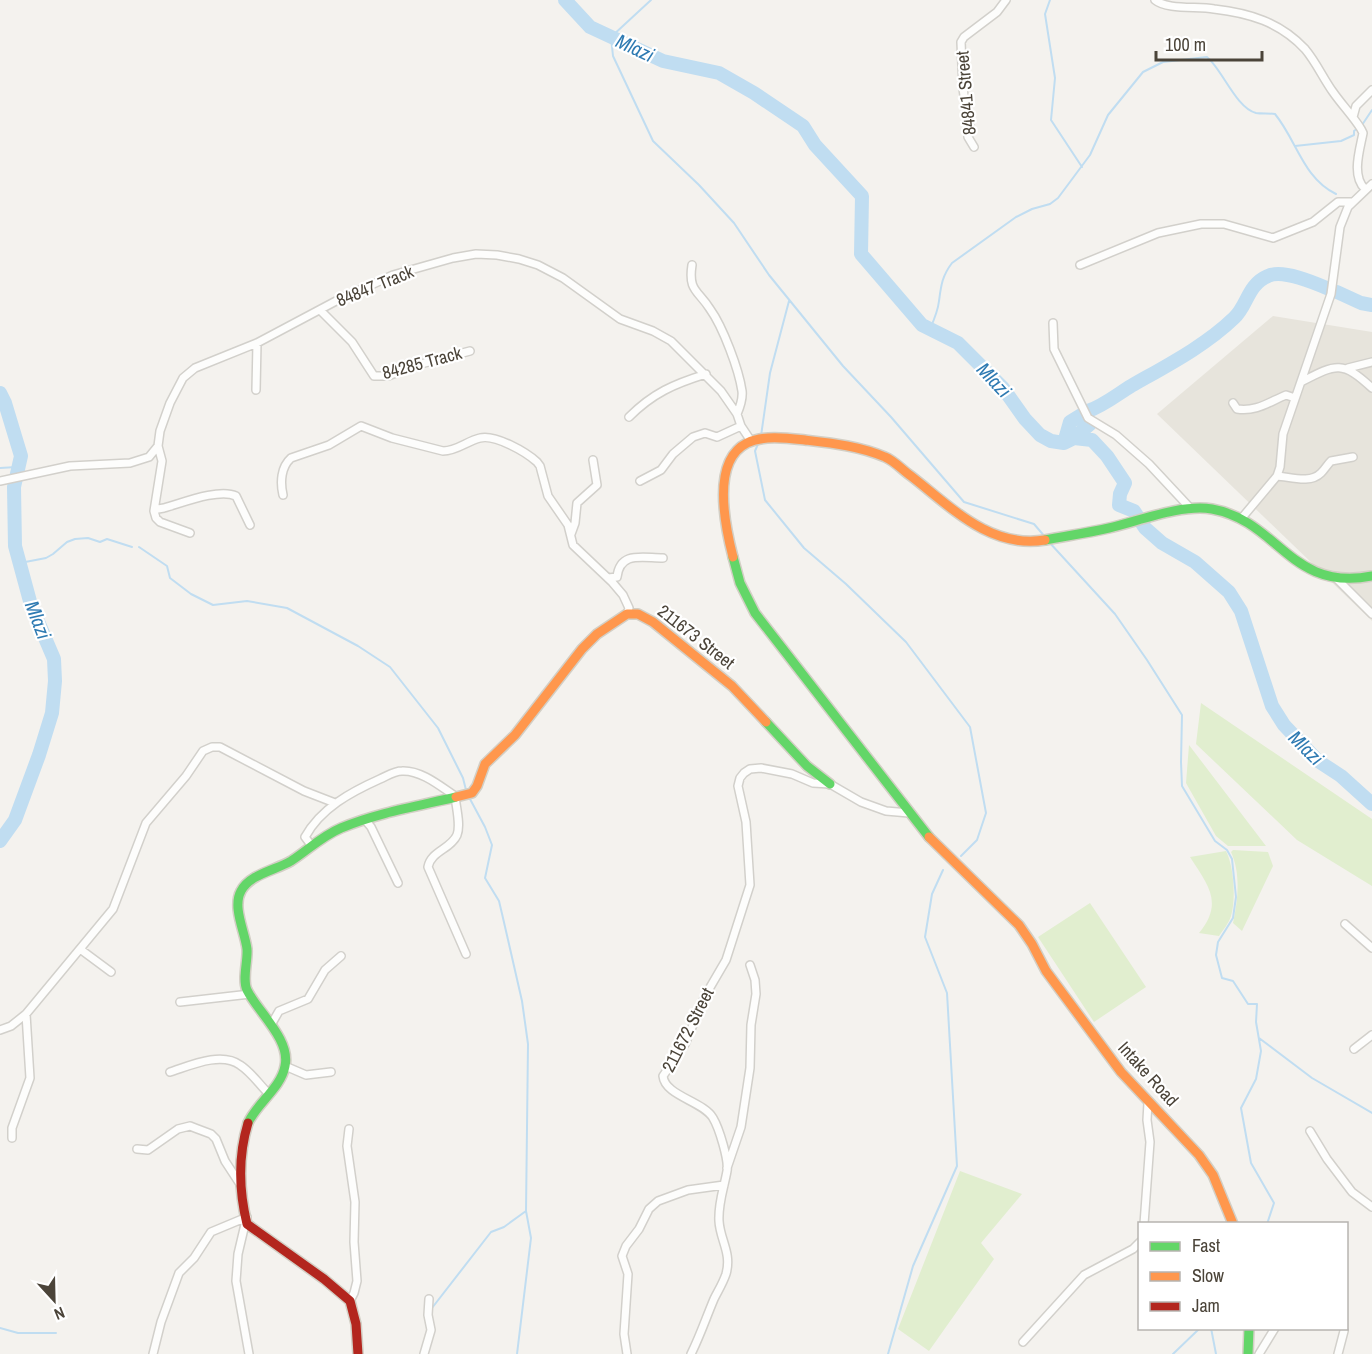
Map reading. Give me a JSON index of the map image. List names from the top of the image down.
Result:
{
  "streets": {
    "street": [
      "84841 Street",
      "84847 Track",
      "84285 Track",
      "211673 Street",
      "211672 Street",
      "Intake Road"
    ]
  },
  "crossings": [
    ["84847 Track", "84285 Track"],
    ["84847 Track", "Intake Road"],
    ["211673 Street", "211672 Street"]
  ],
  "water": ["Mlazi"],
  "legend": ["Fast", "Slow", "Jam"],
  "scale_bar": "100 m",
  "north": "bottom"
}
